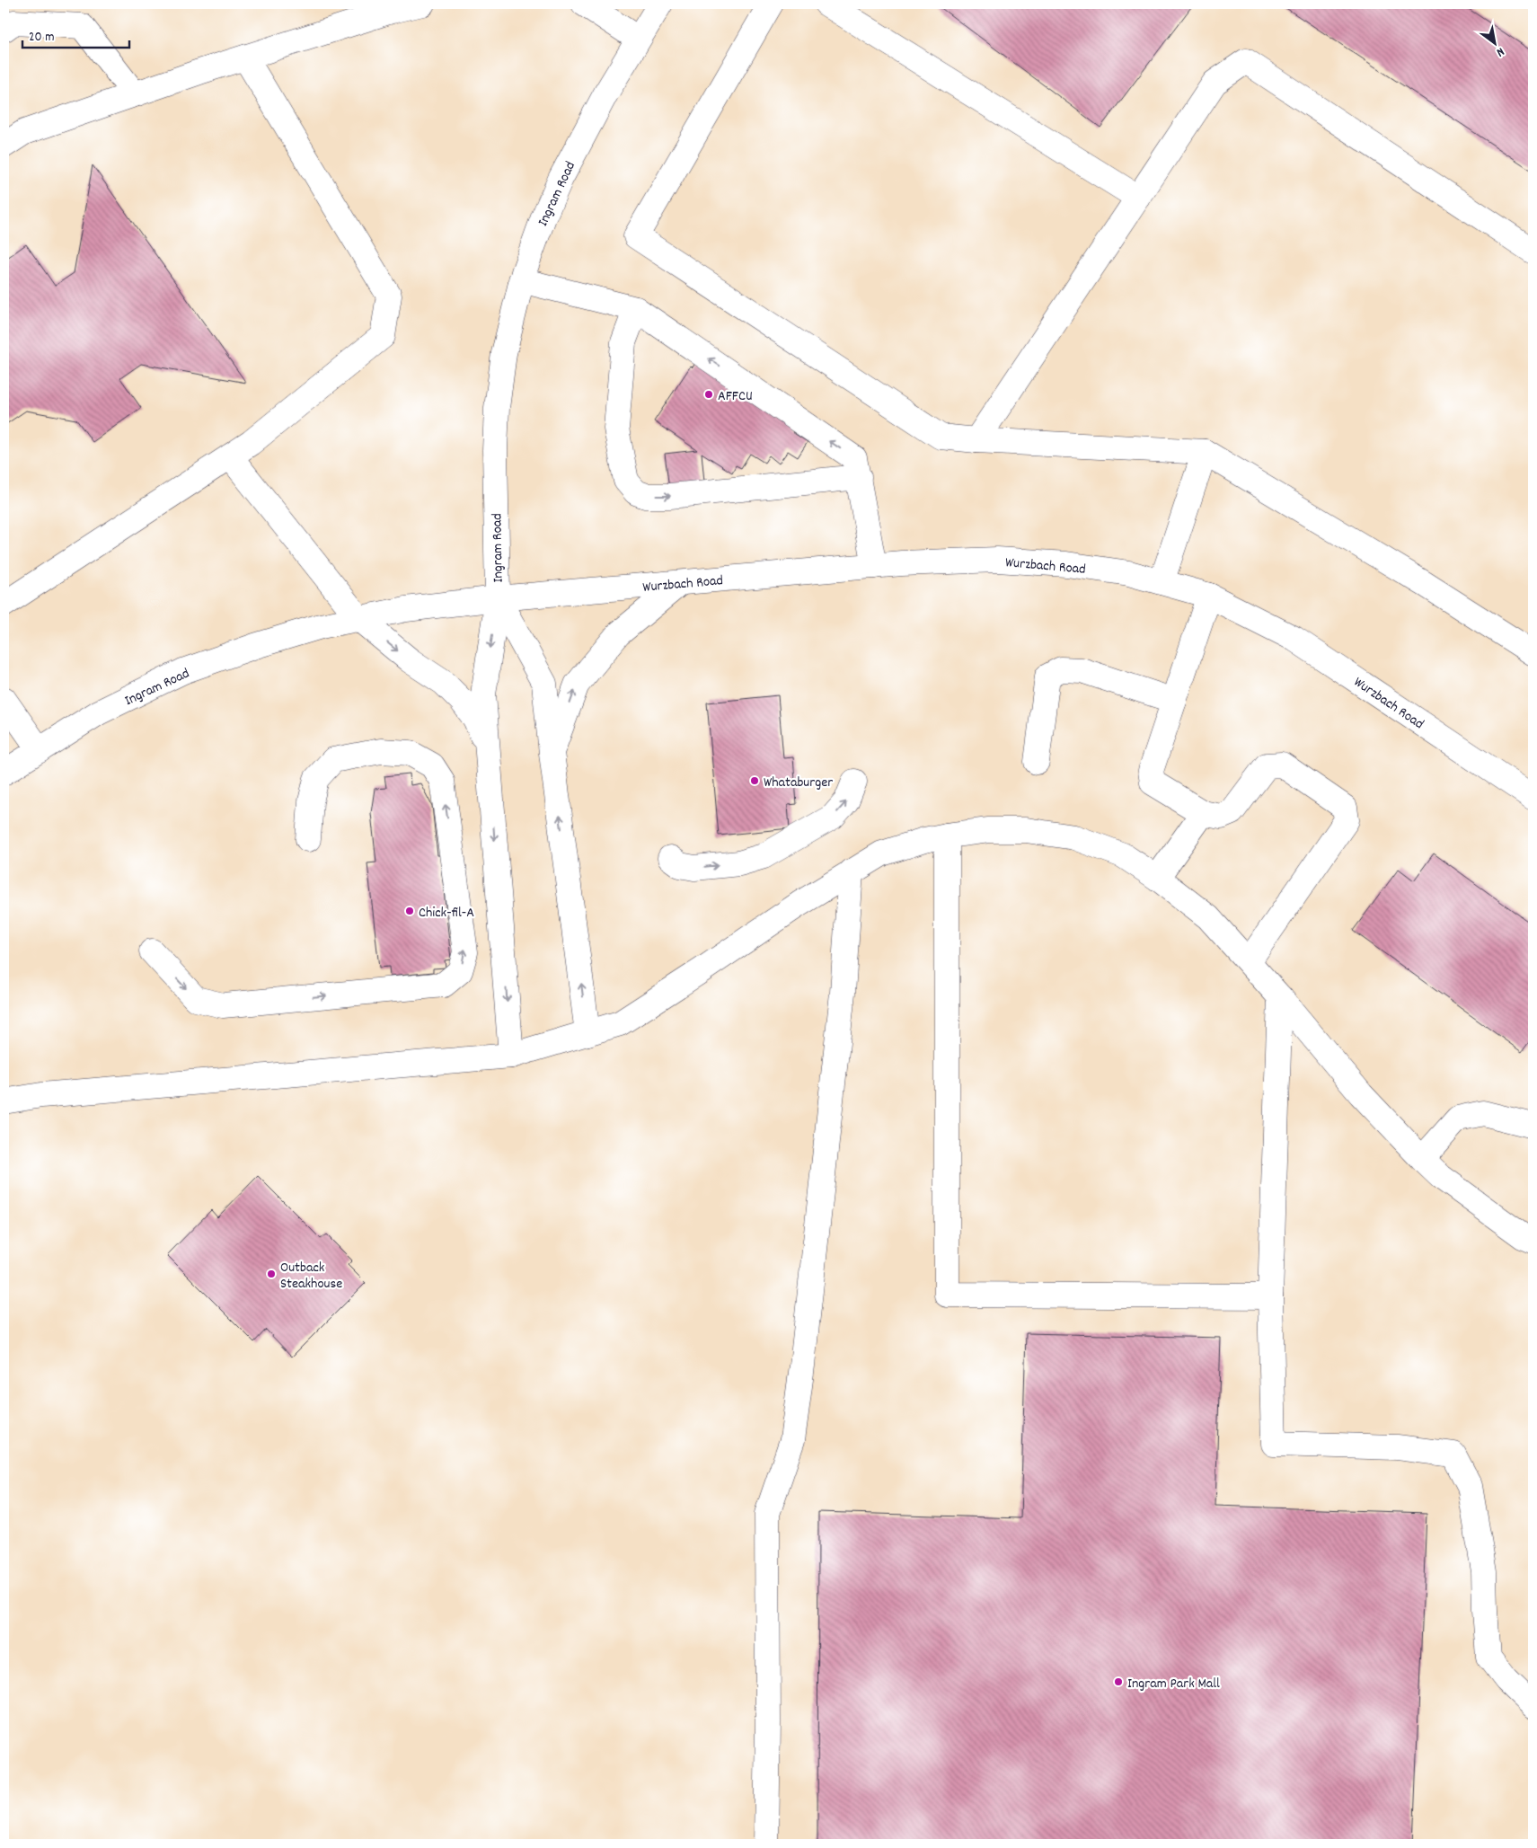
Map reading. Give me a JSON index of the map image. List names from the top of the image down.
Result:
{
  "streets": {
    "main road": ["Ingram Road", "Wurzbach Road"]
  },
  "crossings": [
    ["Ingram Road", "Wurzbach Road"]
  ],
  "places": [
    "AFFCU",
    "Whataburger",
    "Chick-fil-A",
    "Outback Steakhouse",
    "Ingram Park Mall"
  ],
  "scale_bar": "20 m",
  "north": "bottom right"
}
